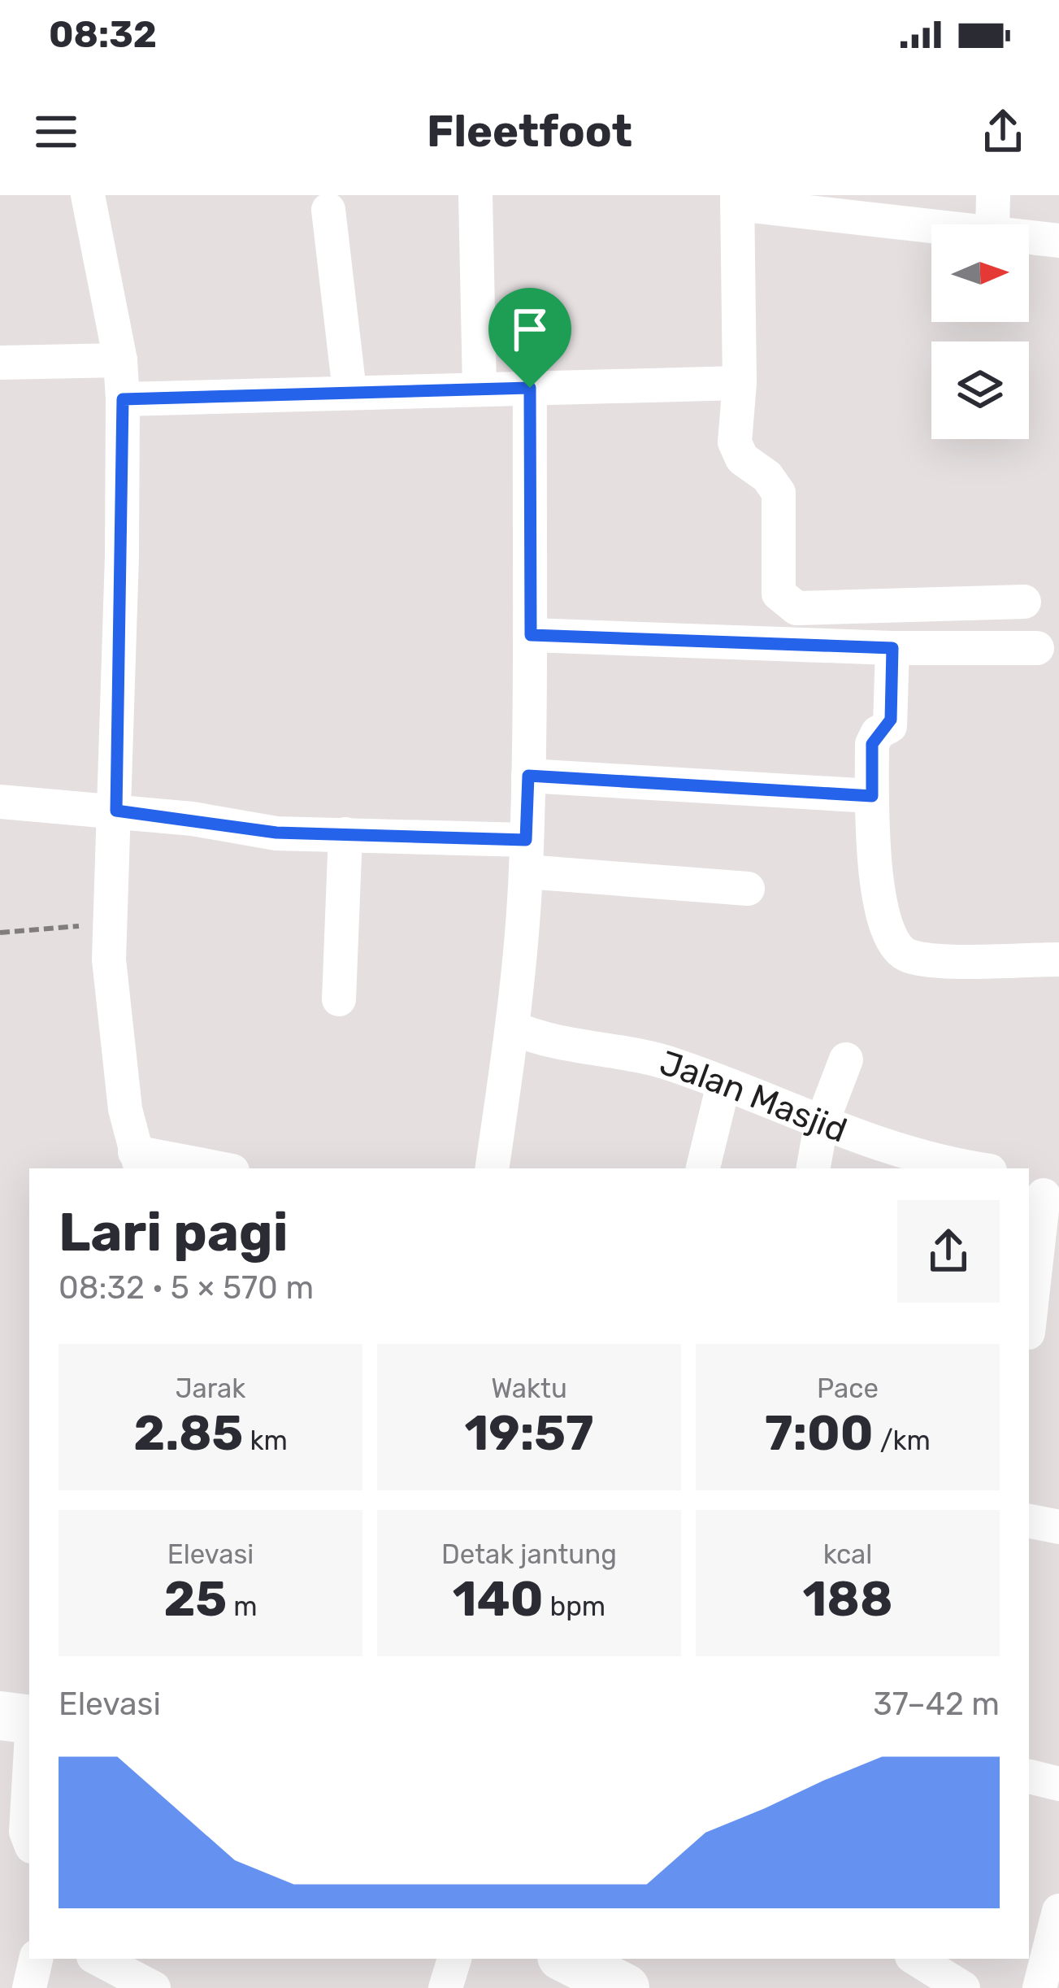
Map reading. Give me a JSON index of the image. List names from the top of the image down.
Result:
{
  "streets": {
    "street": ["Jalan Masjid"]
  },
  "north": "right",
  "page": {
    "status": "08:32",
    "header": "Fleetfoot",
    "heading": ["Lari pagi", "08:32 · 5 × 570 m"],
    "stats": [
      ["Jarak", "2.85 km"],
      ["Waktu", "19:57"],
      ["Pace", "7:00 /km"],
      ["Elevasi", "25 m"],
      ["Detak jantung", "140 bpm"],
      ["kcal", "188"]
    ],
    "chart": ["Elevasi", "37–42 m"]
  }
}
